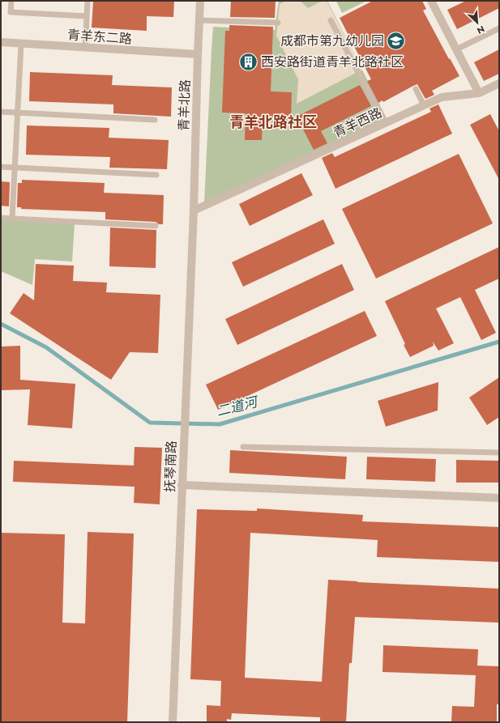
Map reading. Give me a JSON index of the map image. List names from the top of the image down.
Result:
{
  "streets": {
    "street": [
      "青羊东二路",
      "青羊北路",
      "青羊西路",
      "抚琴南路"
    ]
  },
  "crossings": [
    ["青羊东二路", "青羊北路"],
    ["青羊北路", "青羊西路"],
    ["青羊北路", "抚琴南路"],
    ["青羊西路", "抚琴南路"]
  ],
  "districts": ["青羊北路社区"],
  "water": ["二道河"],
  "places": {
    "school or university": ["成都市第九幼儿园"],
    "building": ["西安路街道青羊北路社区"]
  },
  "north": "bottom right"
}
